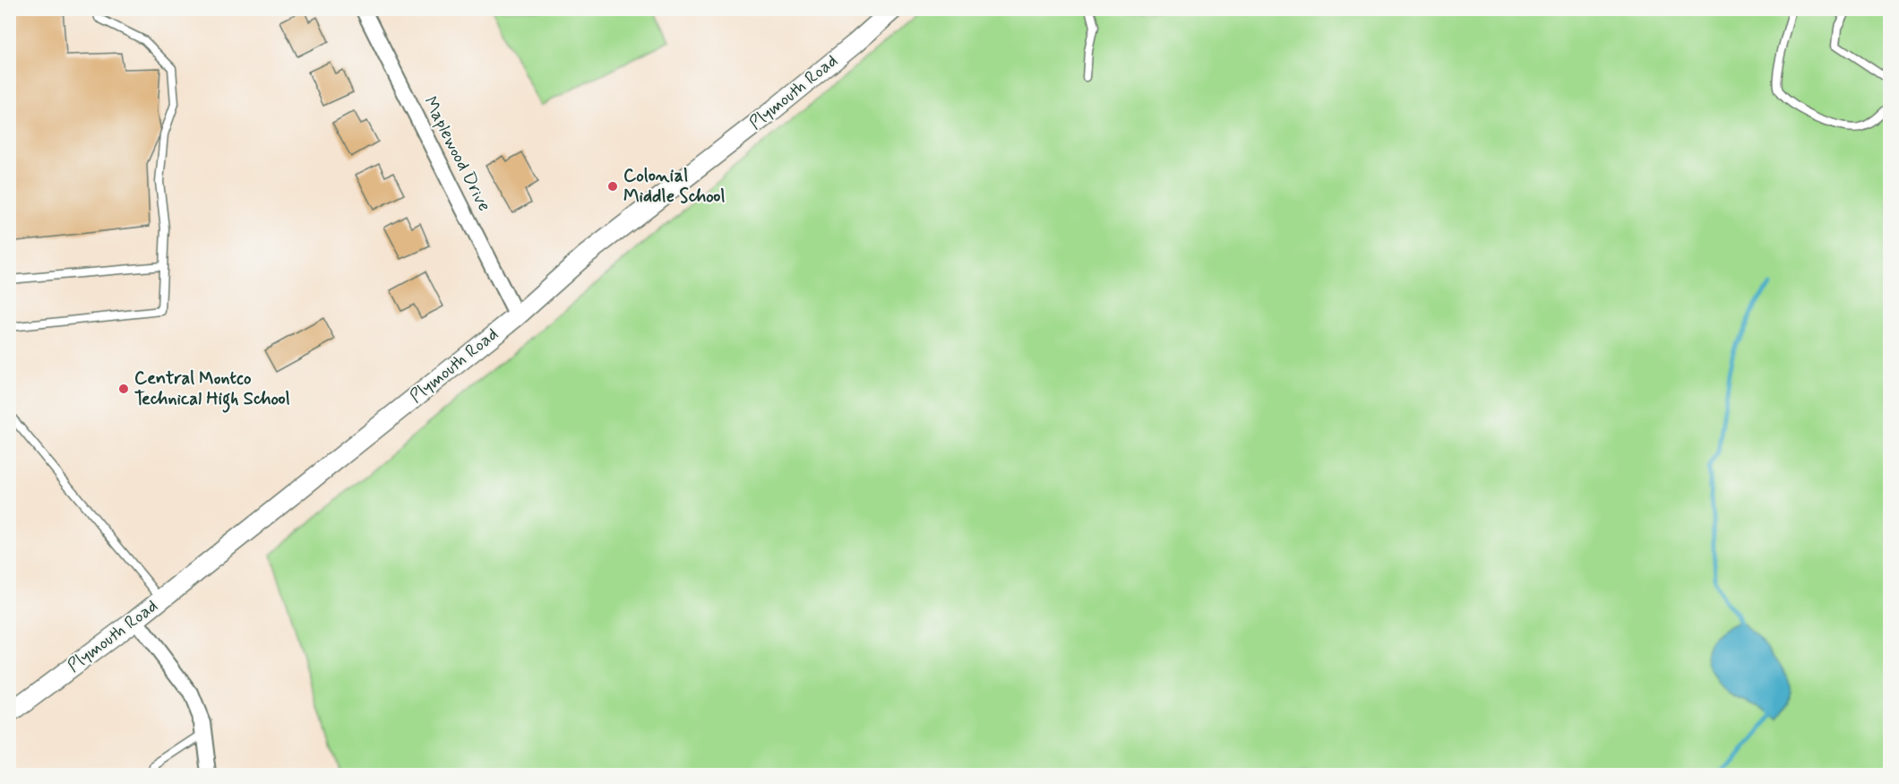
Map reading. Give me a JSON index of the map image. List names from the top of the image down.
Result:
{
  "streets": {
    "street": ["Plymouth Road", "Maplewood Drive"]
  },
  "crossings": [
    ["Plymouth Road", "Maplewood Drive"]
  ],
  "places": ["Colonial Middle School", "Central Montco Technical High School"]
}
